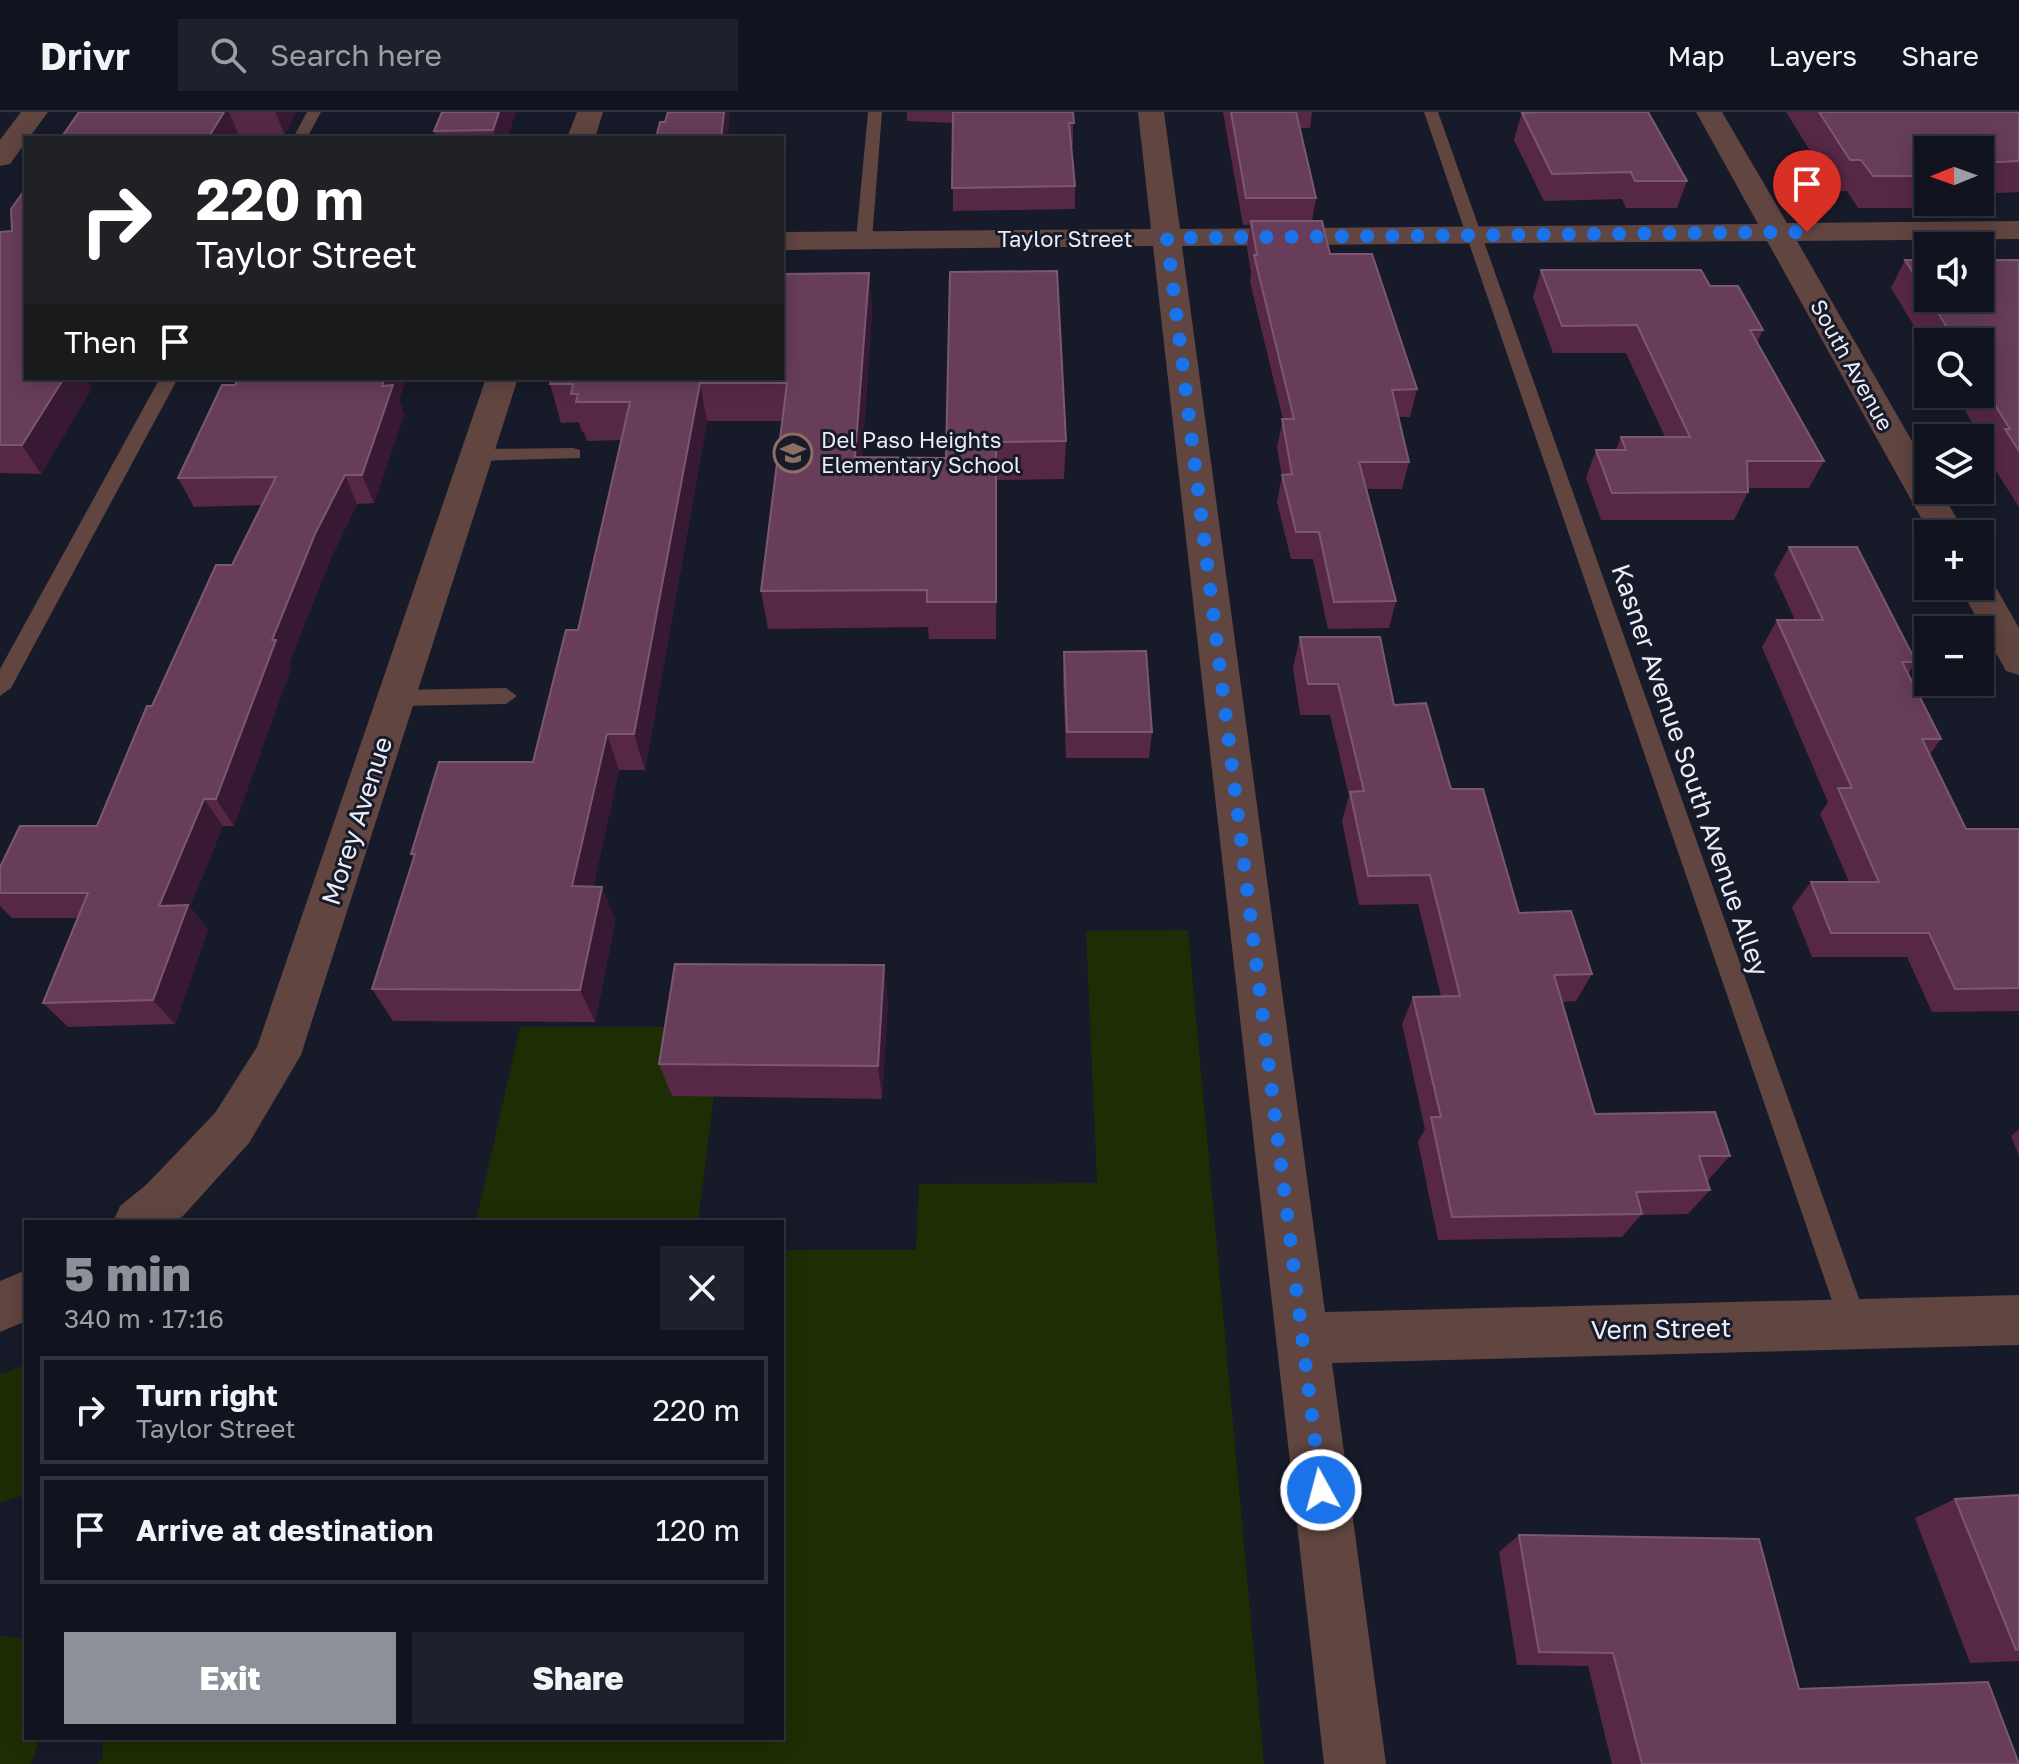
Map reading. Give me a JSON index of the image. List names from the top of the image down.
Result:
{
  "streets": {
    "street": [
      "Taylor Street",
      "South Avenue",
      "Morey Avenue",
      "Vern Street"
    ],
    "lane": ["Kasner Avenue South Avenue Alley"]
  },
  "crossings": [
    ["Taylor Street", "South Avenue"],
    ["Taylor Street", "Kasner Avenue South Avenue Alley"],
    ["Kasner Avenue South Avenue Alley", "Vern Street"]
  ],
  "places": {
    "school or university": ["Del Paso Heights Elementary School"]
  },
  "north": "left",
  "page": {
    "header": "Drivr",
    "search": "Search here",
    "nav": ["Map", "Layers", "Share"],
    "map_buttons": ["+", "−"],
    "turn": ["220 m", "Taylor Street"],
    "then": "Then",
    "heading": ["5 min", "340 m · 17:16"],
    "list": [
      {
        "name": "Turn right",
        "note": "Taylor Street",
        "value": "220 m"
      },
      {
        "name": "Arrive at destination",
        "value": "120 m"
      }
    ],
    "buttons": ["Exit", "Share"]
  }
}
